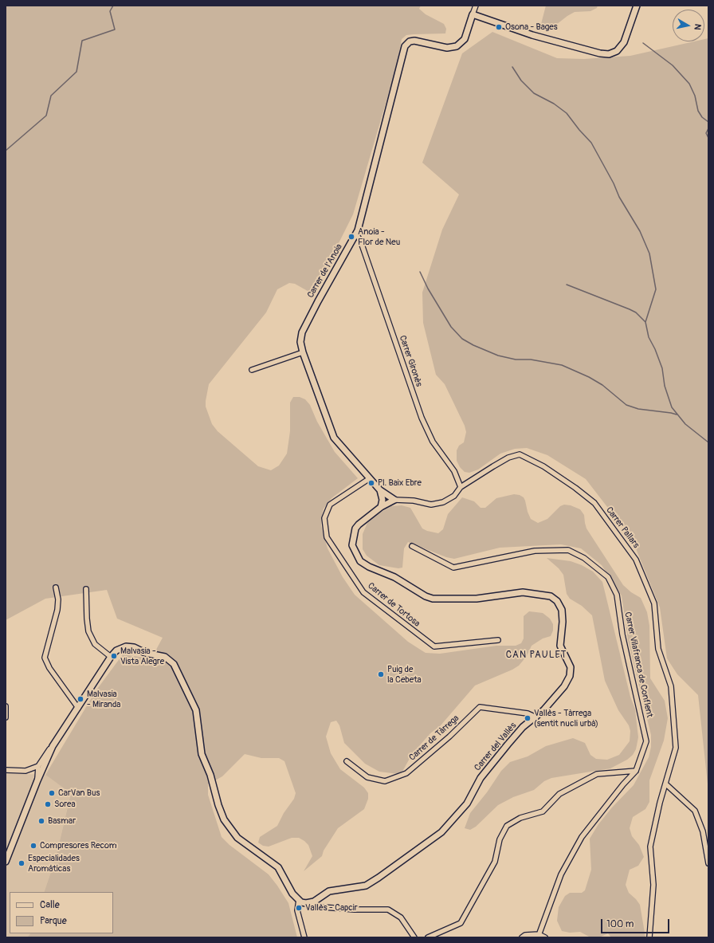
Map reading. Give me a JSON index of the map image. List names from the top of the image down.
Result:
{
  "streets": {
    "street": [
      "Carrer de l'Anoia",
      "Carrer Gironès",
      "Carrer Pallars",
      "Carrer de Tortosa",
      "Carrer Vilafranca de Conflent",
      "Carrer de Tàrrega",
      "Carrer del Vallès"
    ]
  },
  "crossings": [
    ["Carrer de l'Anoia", "Carrer Gironès"],
    ["Carrer de l'Anoia", "Carrer Pallars"],
    ["Carrer de l'Anoia", "Carrer de Tortosa"],
    ["Carrer de l'Anoia", "Carrer del Vallès"],
    ["Carrer Gironès", "Carrer Pallars"],
    ["Carrer Pallars", "Carrer del Vallès"],
    ["Carrer de Tàrrega", "Carrer del Vallès"]
  ],
  "districts": ["CAN PAULET"],
  "places": [
    "Osona - Bages",
    "Anoia - Flor de Neu",
    "Pl. Baix Ebre",
    "Malvasia - Vista Alegre",
    "Puig de la Cebeta",
    "Malvasia - Miranda",
    "Vallès - Tàrrega (sentit nucli urbà)",
    "CarVan Bus",
    "Sorea",
    "Basmar",
    "Compresores Recom",
    "Especialidades Aromáticas",
    "Vallès - Capcir"
  ],
  "legend": ["Calle", "Parque"],
  "scale_bar": "100 m",
  "north": "right"
}
